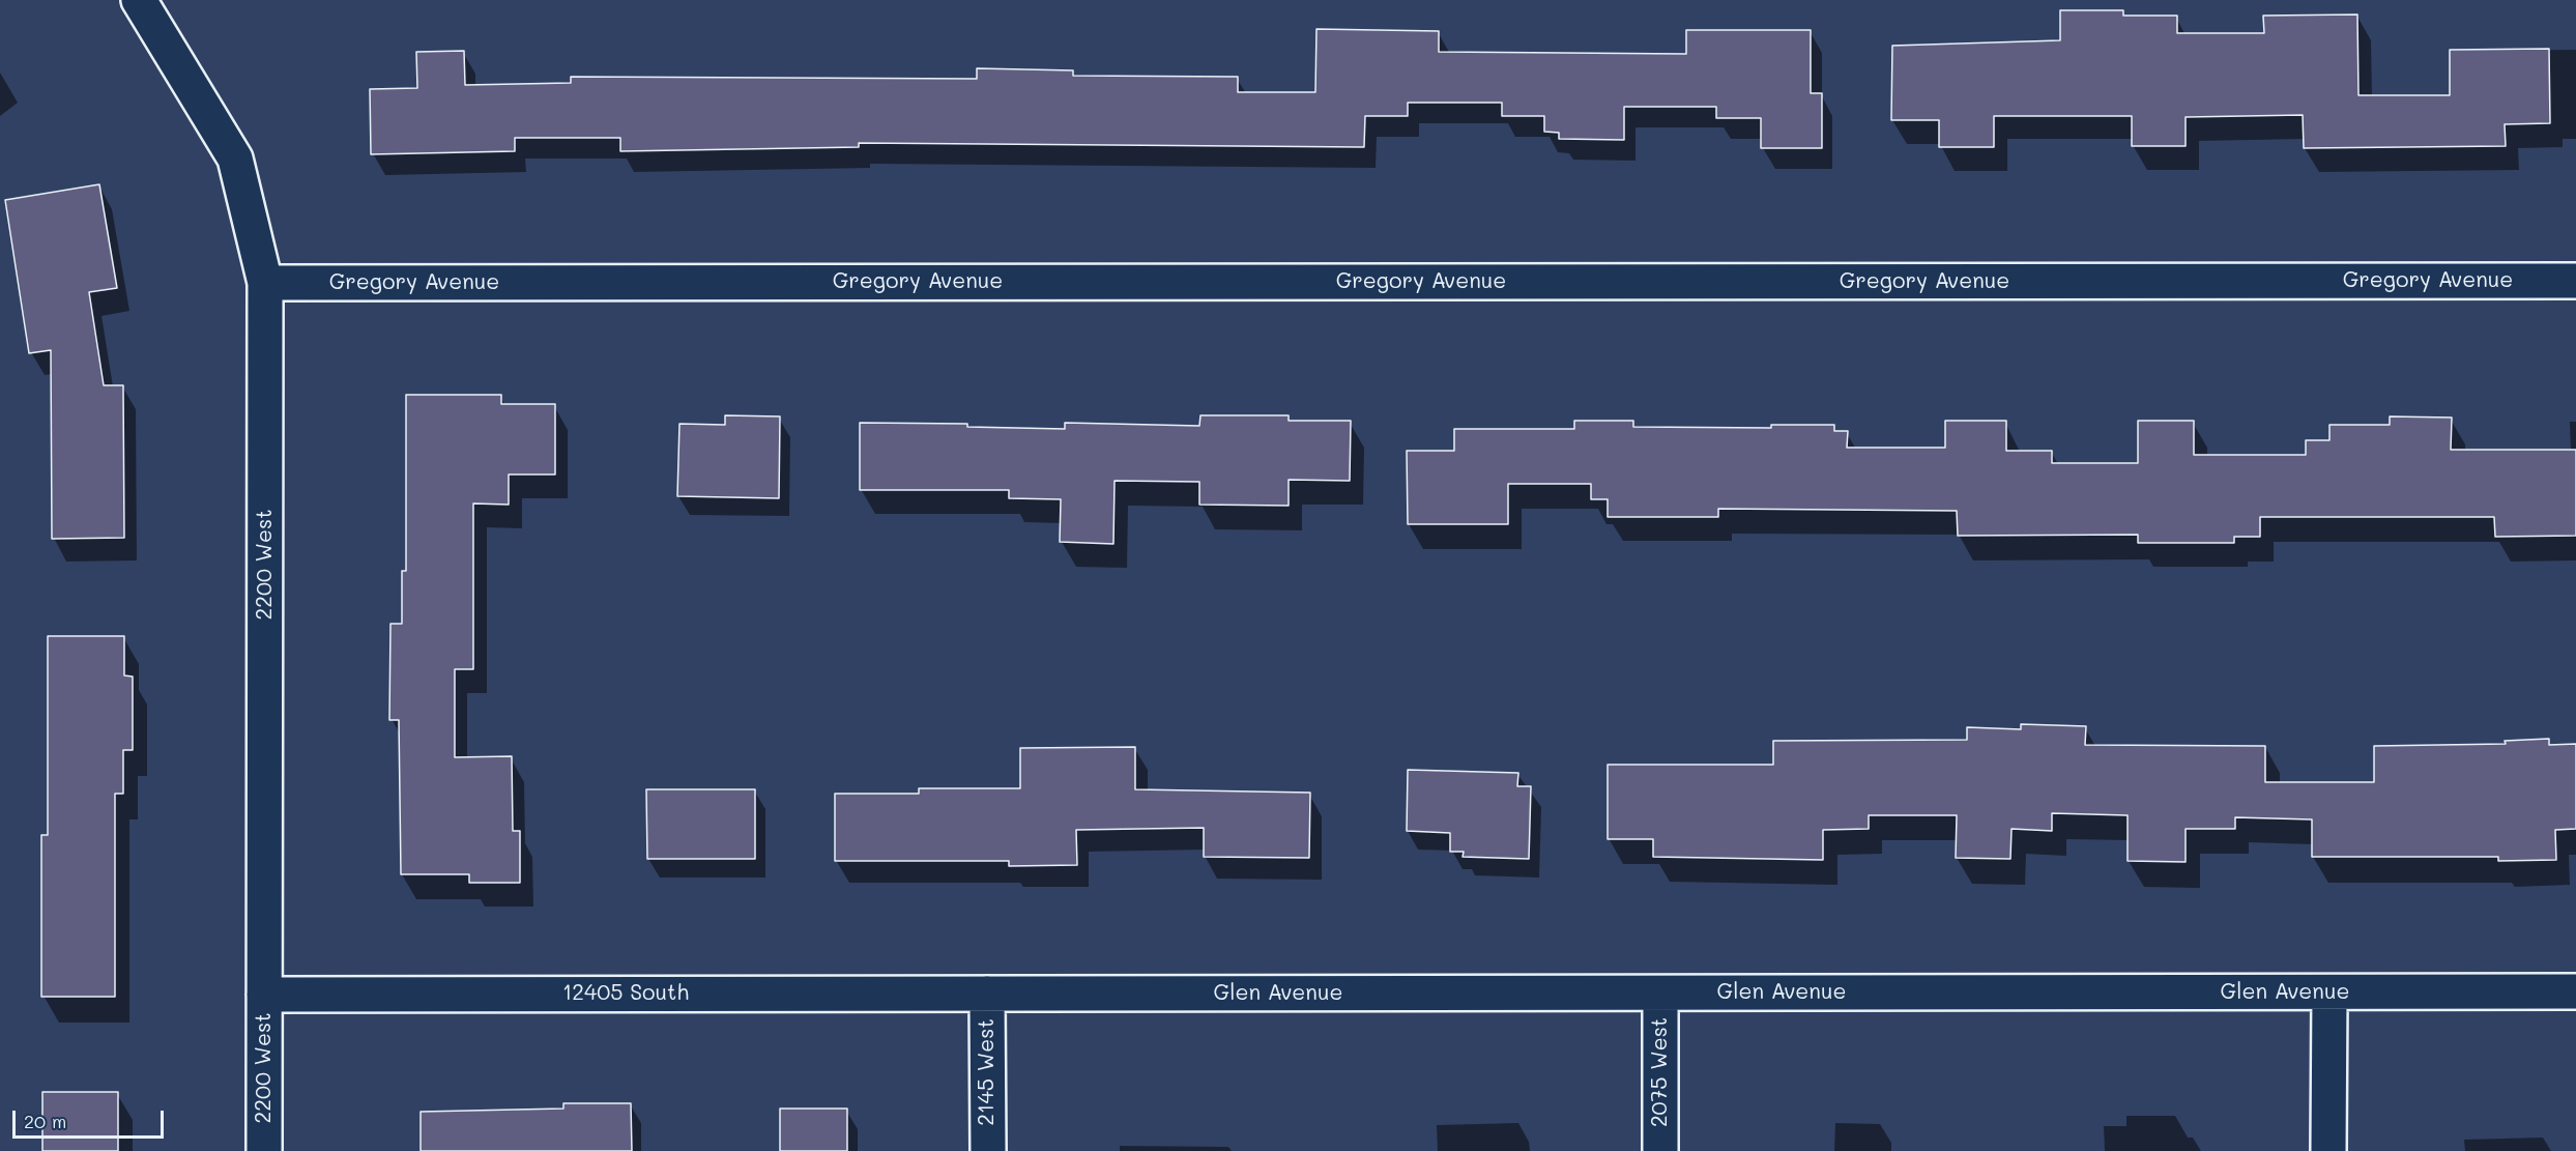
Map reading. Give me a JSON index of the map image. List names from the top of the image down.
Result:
{
  "streets": {
    "street": [
      "Gregory Avenue",
      "2200 West",
      "Glen Avenue",
      "12405 South",
      "2145 West",
      "2075 West"
    ]
  },
  "crossings": [
    ["Gregory Avenue", "2200 West"],
    ["2200 West", "12405 South"],
    ["Glen Avenue", "12405 South"],
    ["Glen Avenue", "2145 West"],
    ["Glen Avenue", "2075 West"],
    ["12405 South", "2145 West"]
  ],
  "scale_bar": "20 m"
}
